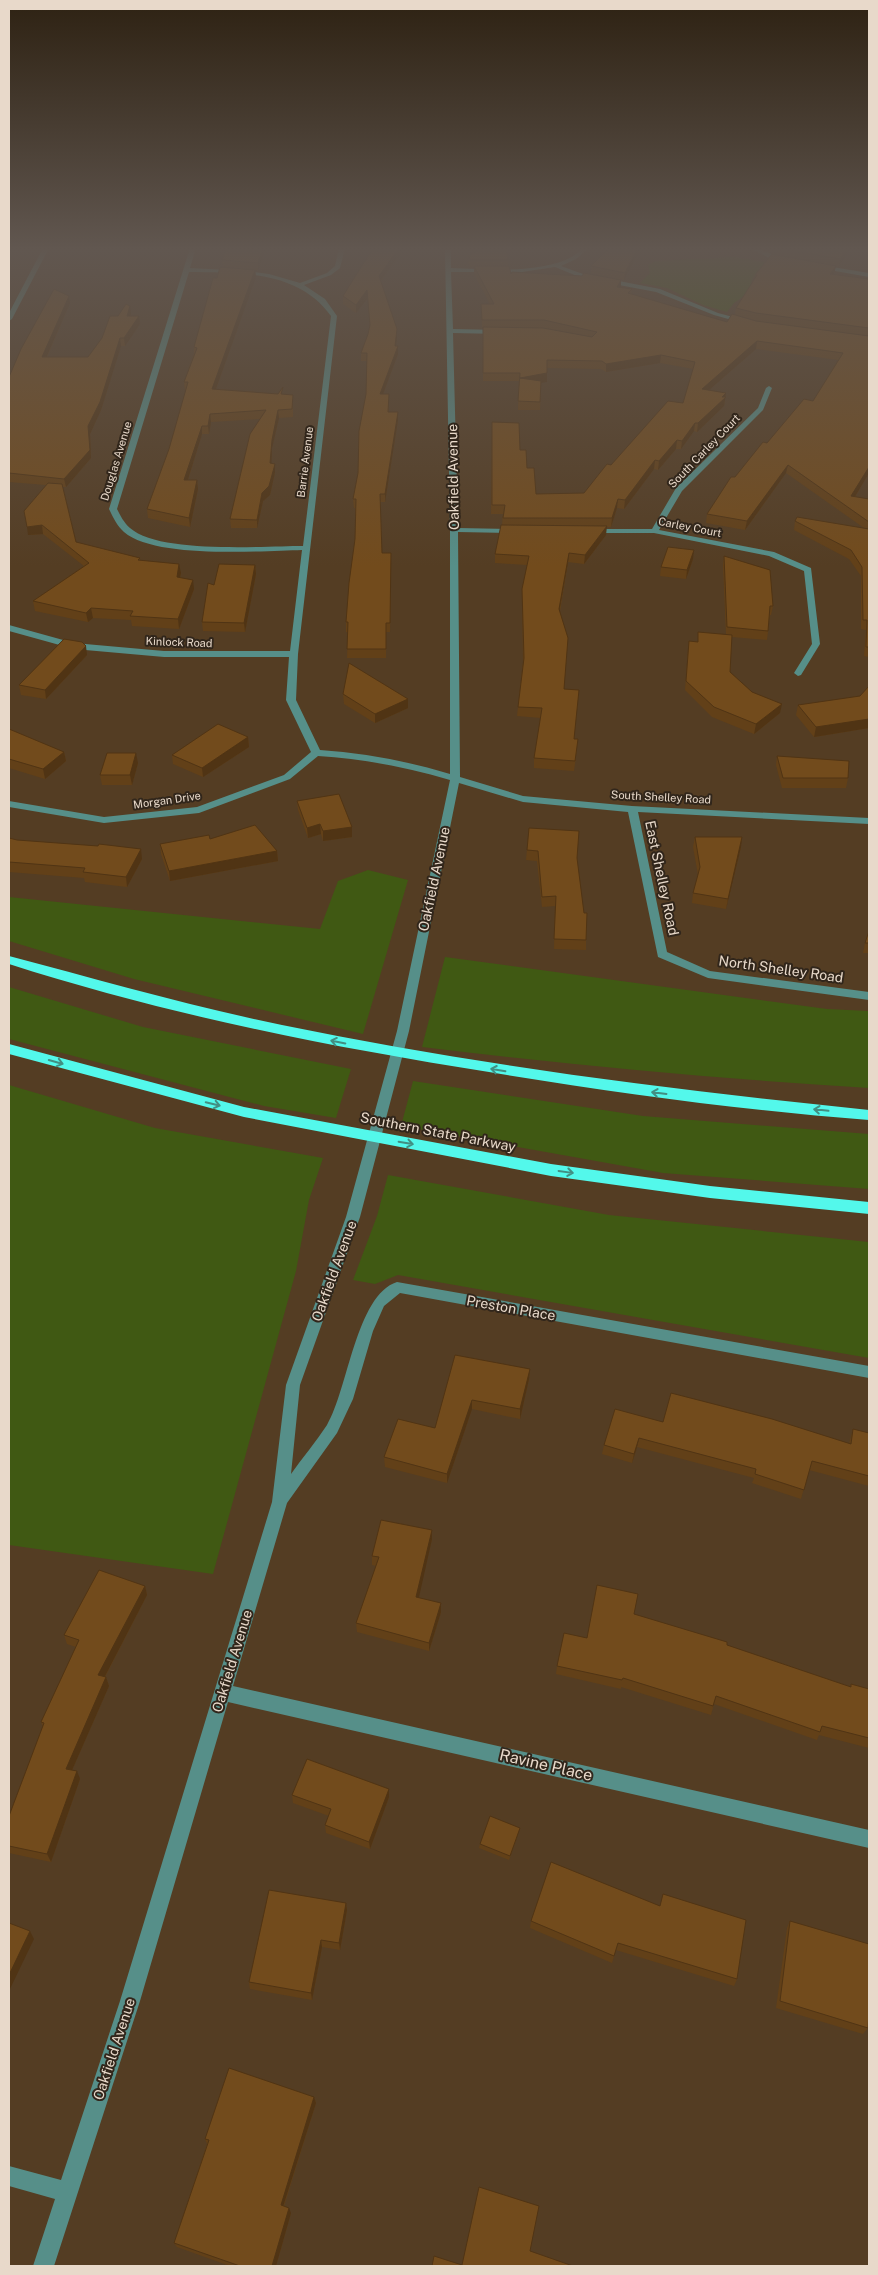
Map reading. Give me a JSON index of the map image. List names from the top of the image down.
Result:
{
  "streets": {
    "highway": ["Southern State Parkway"],
    "street": [
      "South Carley Court",
      "Douglas Avenue",
      "Barrie Avenue",
      "Oakfield Avenue",
      "Carley Court",
      "Kinlock Road",
      "South Shelley Road",
      "Morgan Drive",
      "East Shelley Road",
      "North Shelley Road",
      "Preston Place",
      "Ravine Place"
    ]
  },
  "crossings": [
    ["South Carley Court", "Carley Court"],
    ["Douglas Avenue", "Barrie Avenue"],
    ["Barrie Avenue", "Kinlock Road"],
    ["Oakfield Avenue", "South Shelley Road"],
    ["Oakfield Avenue", "Preston Place"],
    ["Oakfield Avenue", "Ravine Place"],
    ["South Shelley Road", "East Shelley Road"],
    ["East Shelley Road", "North Shelley Road"]
  ]
}
